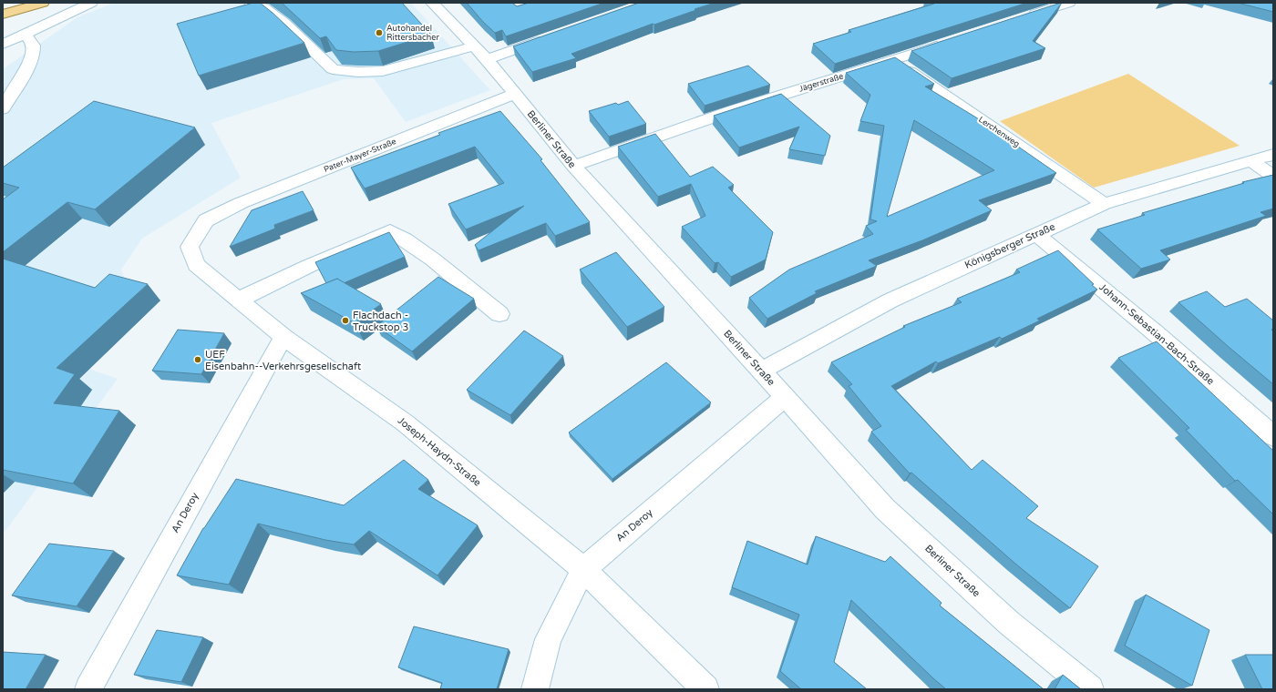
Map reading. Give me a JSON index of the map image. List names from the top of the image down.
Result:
{
  "streets": {
    "street": [
      "Jägerstraße",
      "Lerchenweg",
      "Berliner Straße",
      "Pater-Mayer-Straße",
      "Königsberger Straße",
      "Johann-Sebastian-Bach-Straße",
      "Joseph-Haydn-Straße",
      "An Deroy"
    ]
  },
  "crossings": [
    ["Jägerstraße", "Lerchenweg"],
    ["Jägerstraße", "Berliner Straße"],
    ["Lerchenweg", "Königsberger Straße"],
    ["Berliner Straße", "Pater-Mayer-Straße"],
    ["Berliner Straße", "Königsberger Straße"],
    ["Berliner Straße", "An Deroy"],
    ["Pater-Mayer-Straße", "Joseph-Haydn-Straße"],
    ["Königsberger Straße", "Johann-Sebastian-Bach-Straße"],
    ["Joseph-Haydn-Straße", "An Deroy"]
  ],
  "places": ["Autohandel Rittersbacher", "Flachdach - Truckstop 3", "UEF Eisenbahn--Verkehrsgesellschaft"]
}
